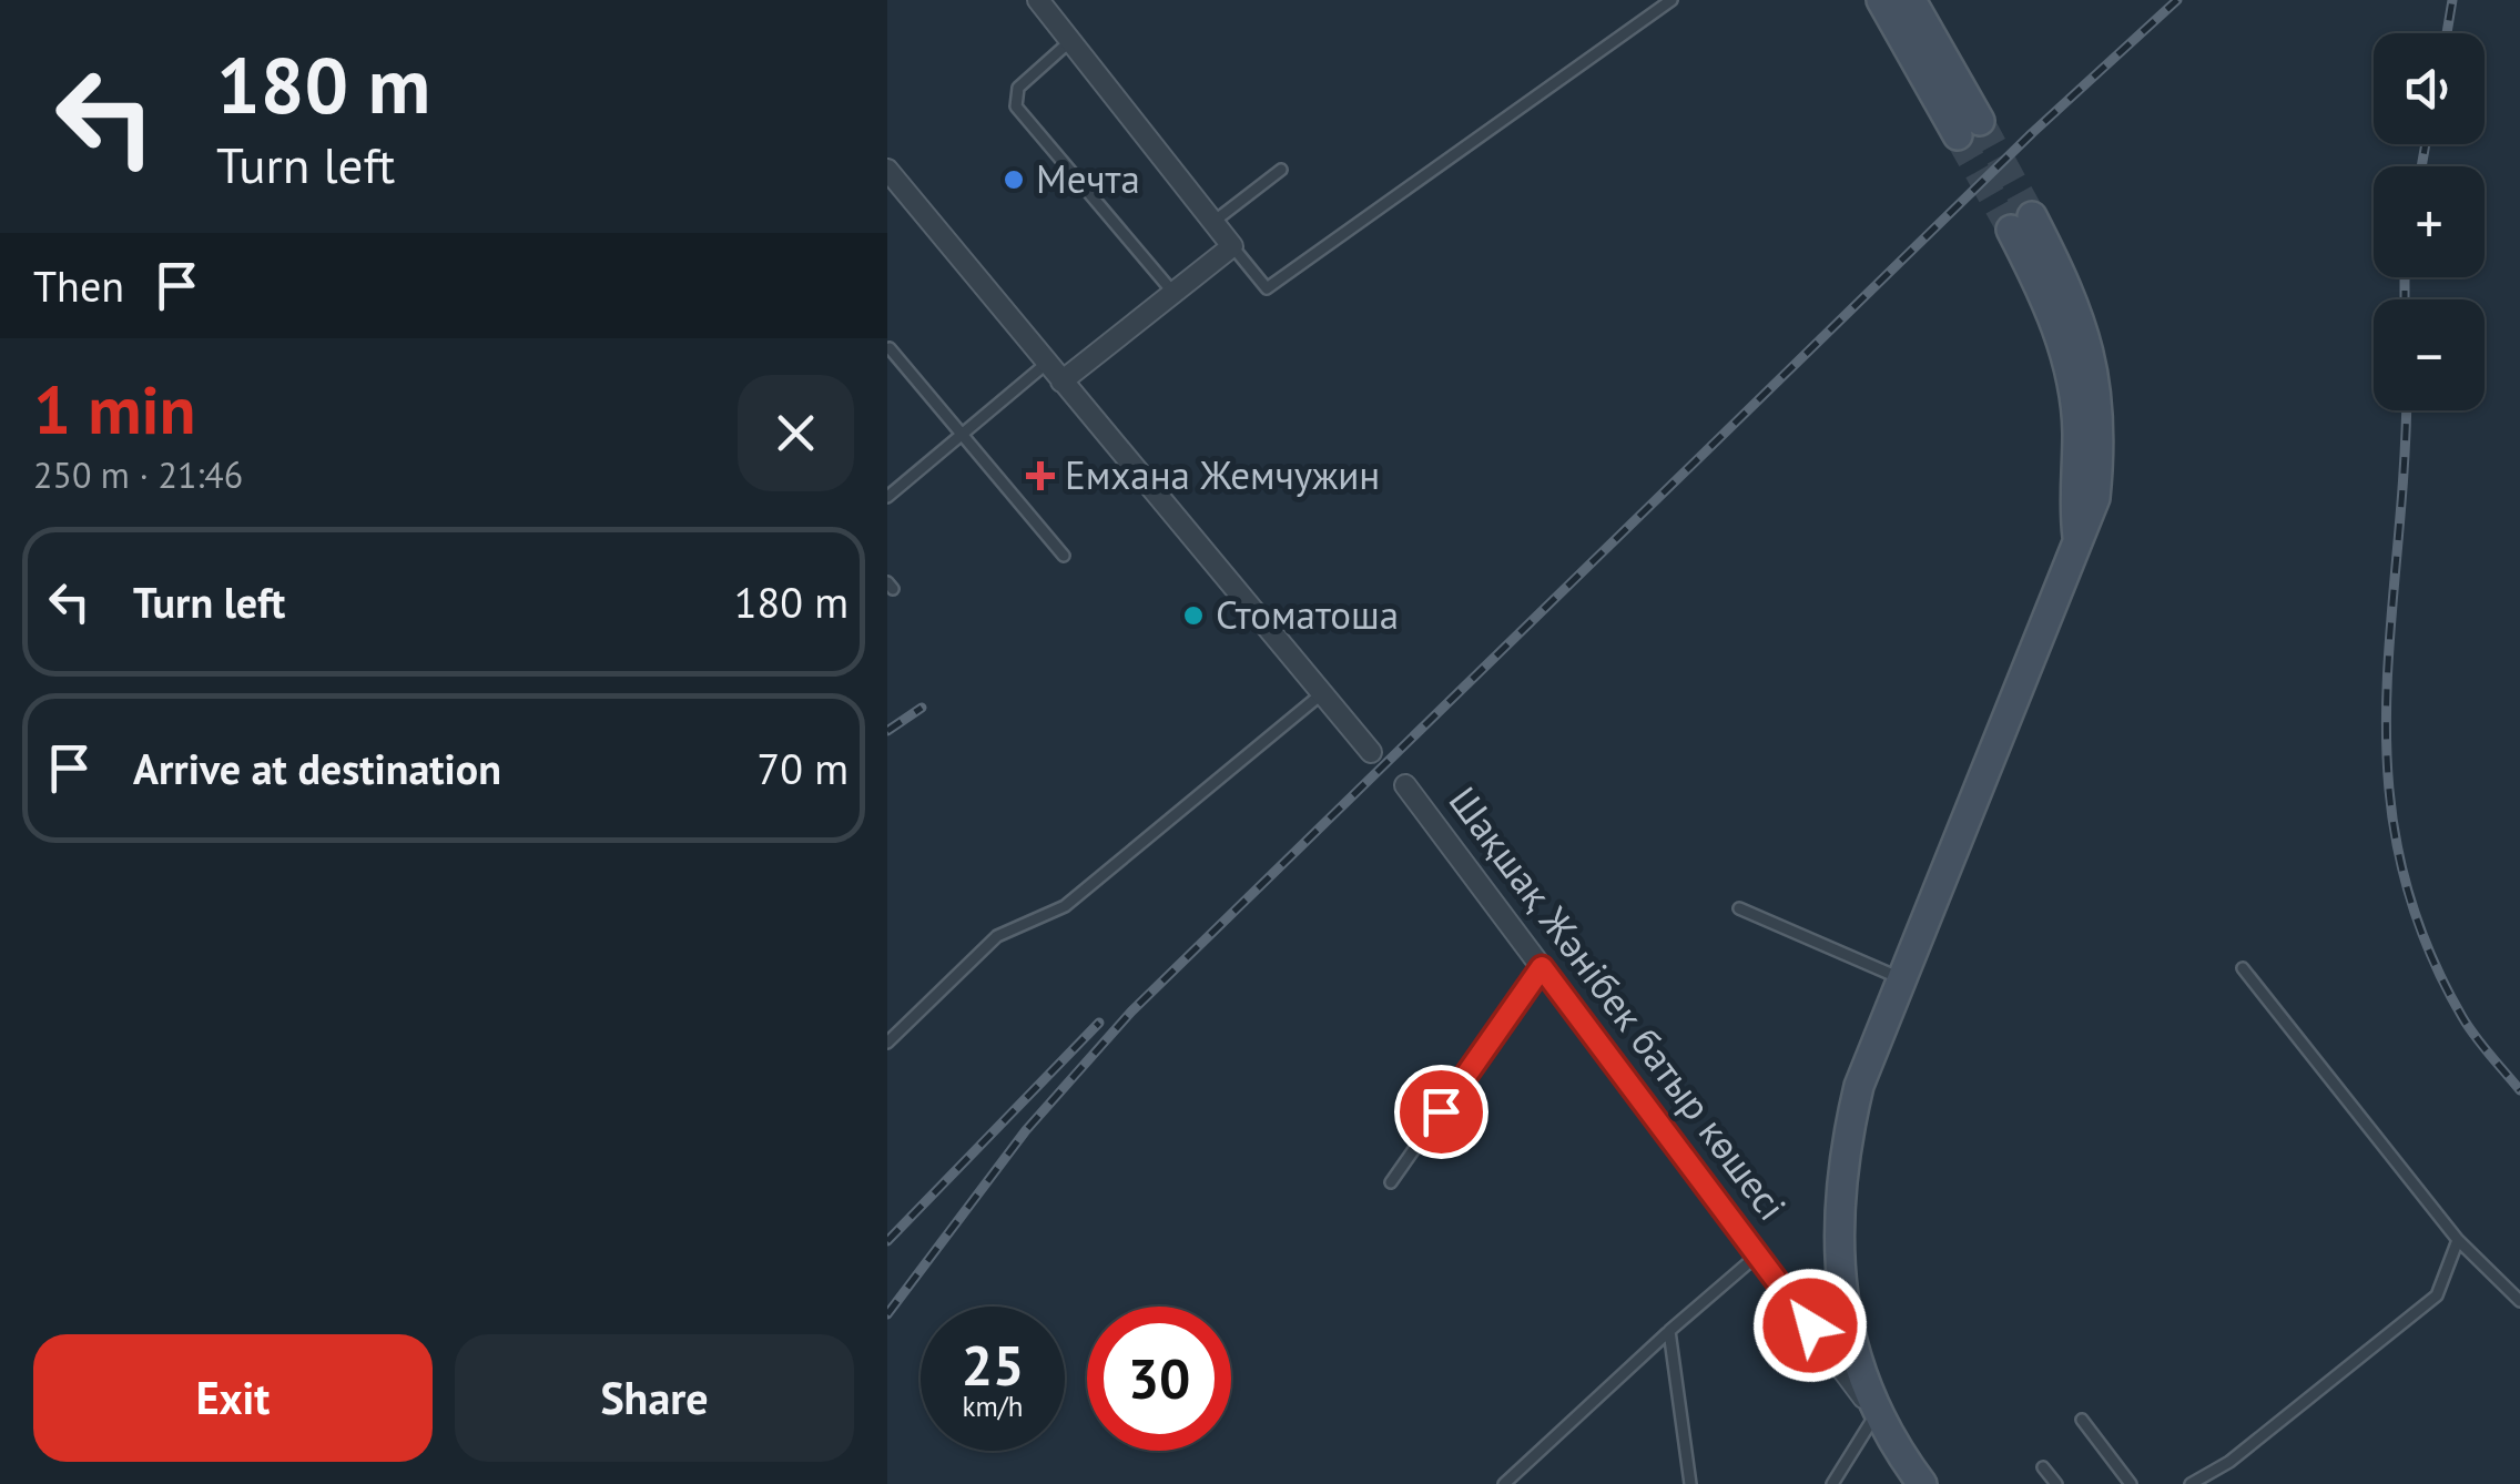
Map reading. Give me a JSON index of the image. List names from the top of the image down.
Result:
{
  "streets": {
    "main road": ["Шақшақ Жәнібек батыр көшесі"]
  },
  "places": {
    "other": ["Мечта", "Стоматоша"],
    "health": ["Емхана Жемчужин"]
  },
  "page": {
    "turn": ["180 m", "Turn left"],
    "map_buttons": ["+", "−"],
    "then": "Then",
    "heading": ["1 min", "250 m · 21:46"],
    "list": [
      {
        "name": "Turn left",
        "value": "180 m"
      },
      {
        "name": "Arrive at destination",
        "value": "70 m"
      }
    ],
    "speed": "25 km/h",
    "limit": "30",
    "buttons": ["Exit", "Share"]
  }
}
